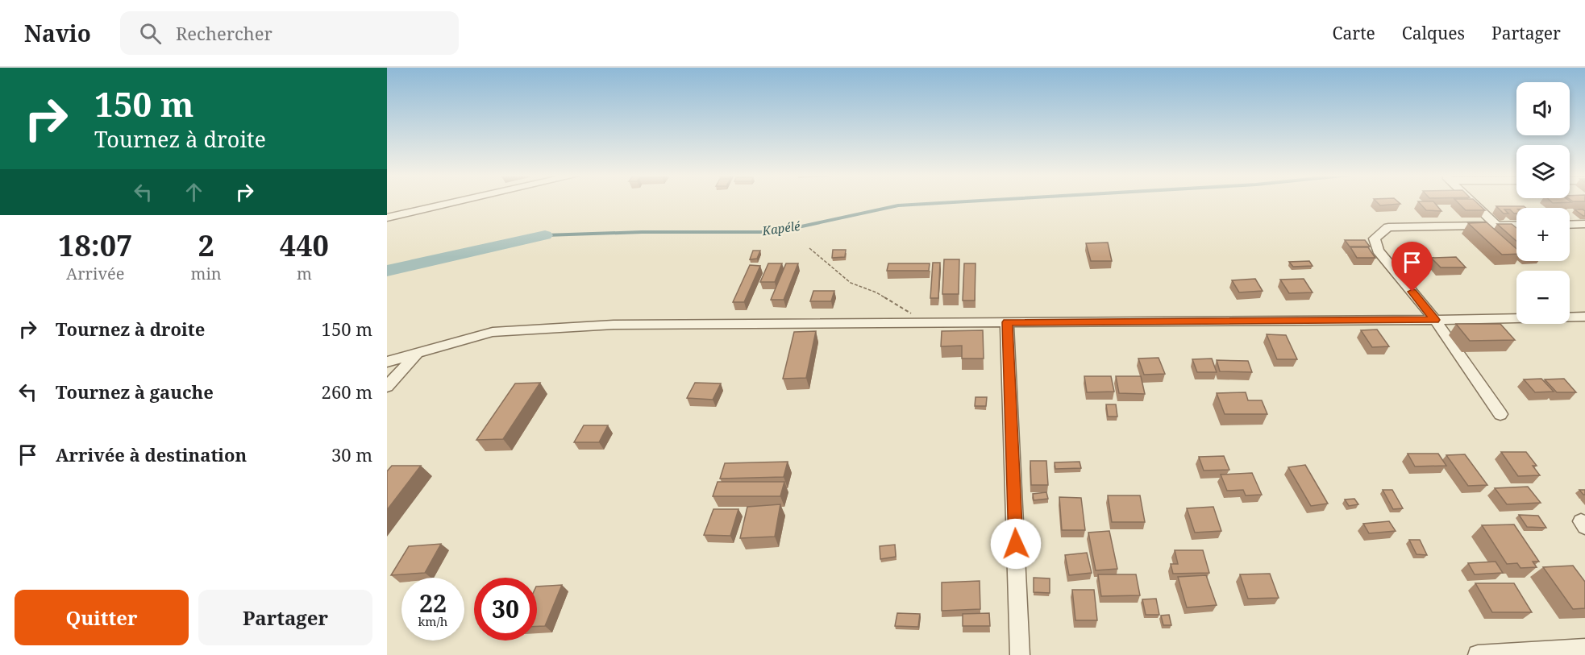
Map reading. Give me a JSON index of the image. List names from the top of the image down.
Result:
{
  "water": ["Kapélé"],
  "page": {
    "header": "Navio",
    "search": "Rechercher",
    "nav": ["Carte", "Calques", "Partager"],
    "turn": ["150 m", "Tournez à droite"],
    "map_buttons": ["+", "−"],
    "eta": [
      "18:07",
      "Arrivée",
      "2",
      "min",
      "440",
      "m"
    ],
    "list": [
      {
        "name": "Tournez à droite",
        "value": "150 m"
      },
      {
        "name": "Tournez à gauche",
        "value": "260 m"
      },
      {
        "name": "Arrivée à destination",
        "value": "30 m"
      }
    ],
    "speed": "22 km/h",
    "limit": "30",
    "buttons": ["Quitter", "Partager"]
  }
}
